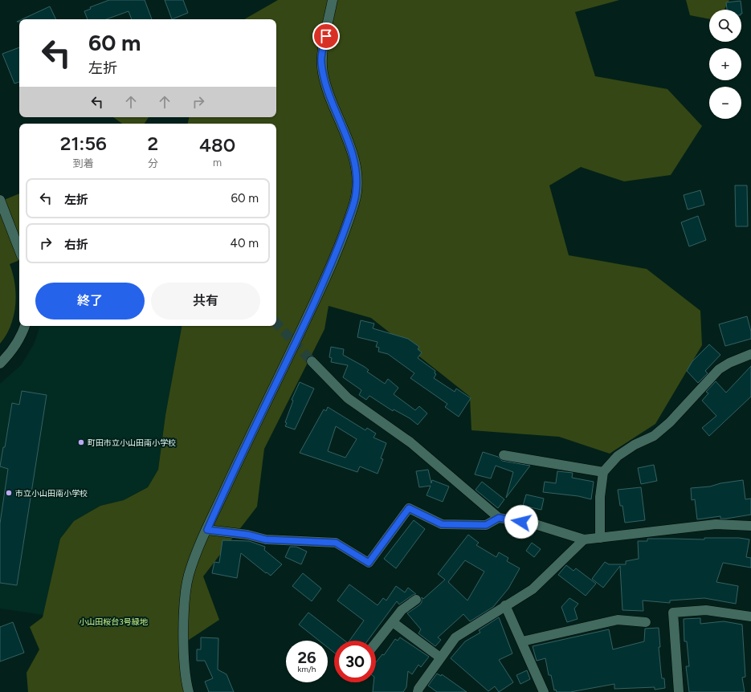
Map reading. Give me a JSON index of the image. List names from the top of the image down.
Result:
{
  "parks": ["小山田桜台3号緑地"],
  "places": ["町田市立小山田南小学校", "市立小山田南小学校"],
  "page": {
    "map_buttons": ["+", "−"],
    "turn": ["60 m", "左折"],
    "eta": [
      "21:56",
      "到着",
      "2",
      "分",
      "480",
      "m"
    ],
    "list": [
      {
        "name": "左折",
        "value": "60 m"
      },
      {
        "name": "右折",
        "value": "40 m"
      }
    ],
    "buttons": ["終了", "共有"],
    "speed": "26 km/h",
    "limit": "30"
  }
}
